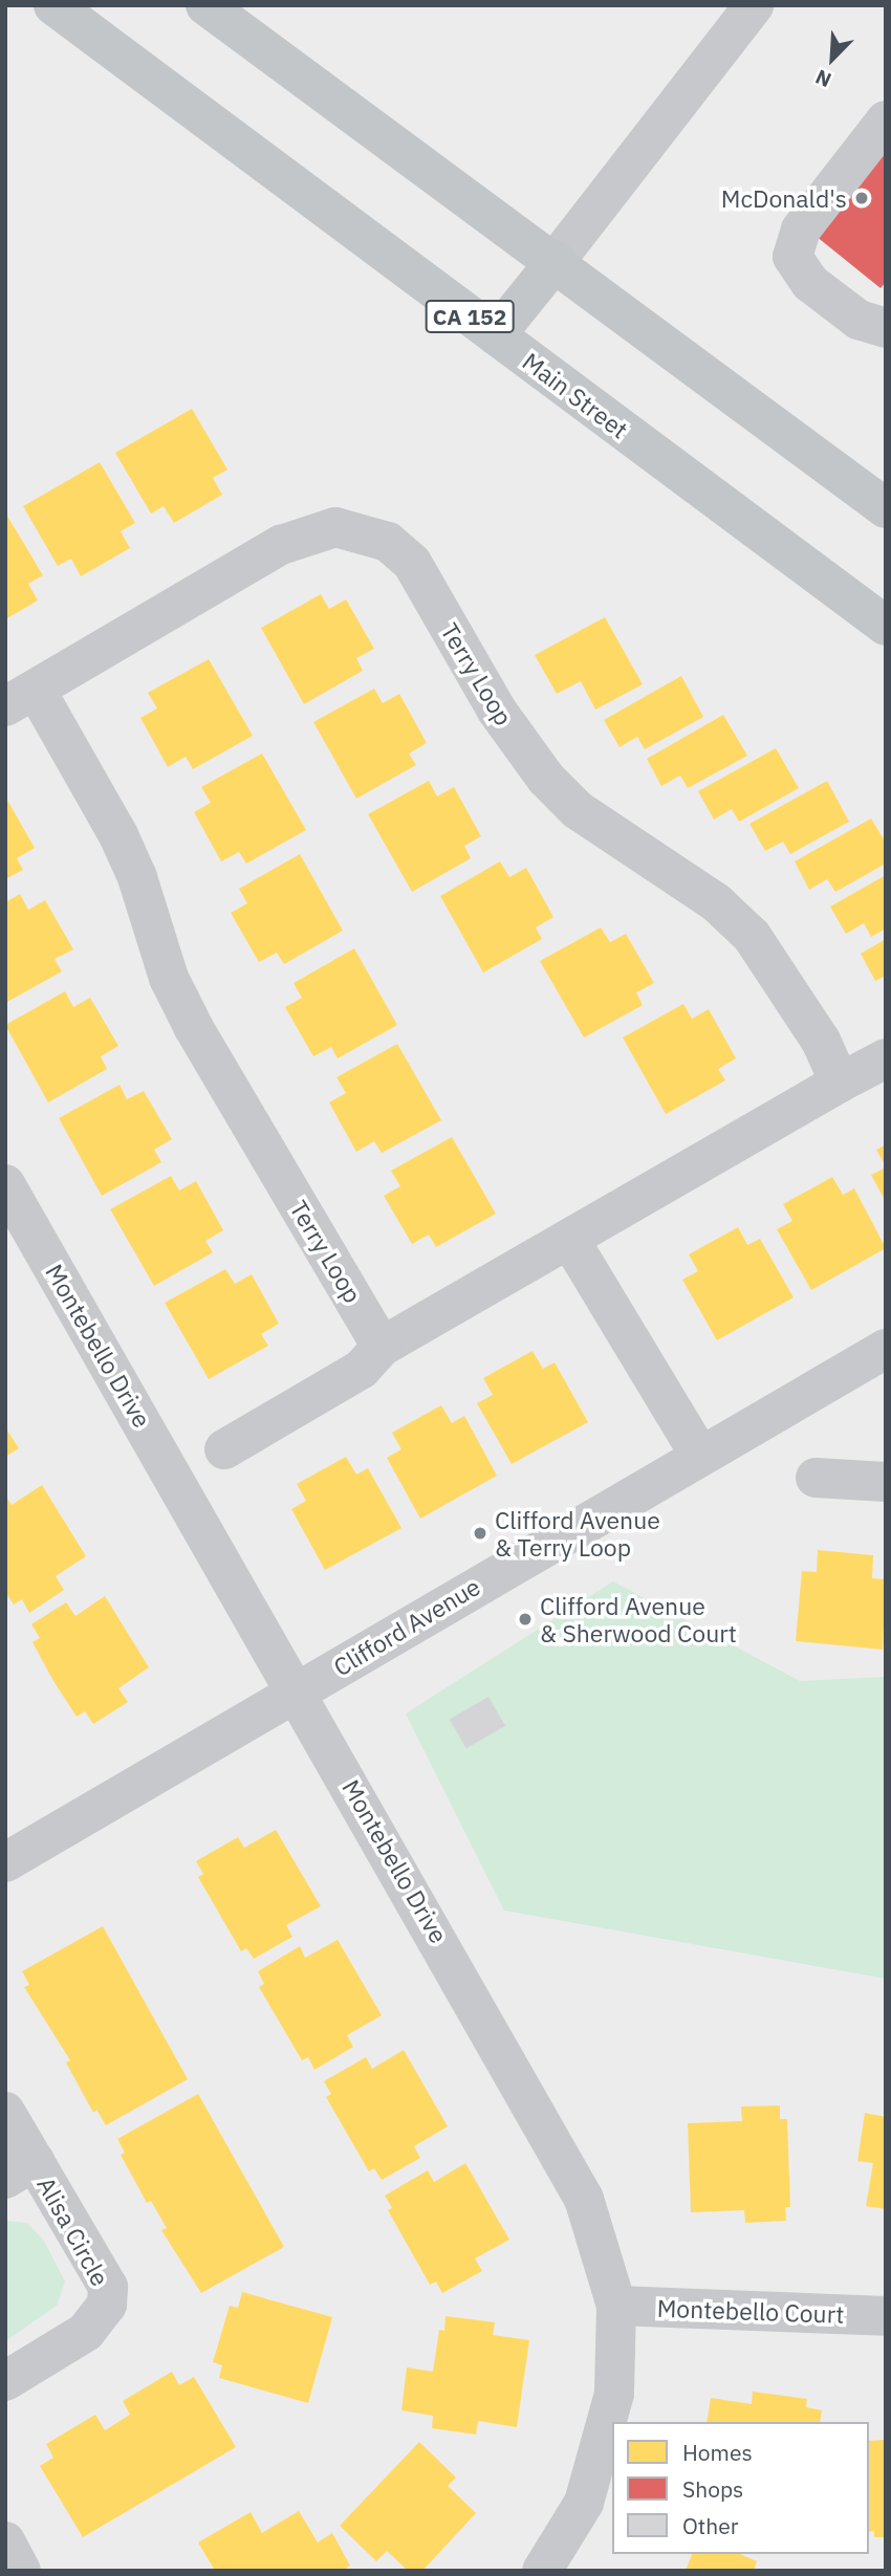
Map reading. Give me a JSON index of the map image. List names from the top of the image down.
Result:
{
  "streets": {
    "main road": ["CA 152", "Main Street"],
    "street": [
      "Terry Loop",
      "Montebello Drive",
      "Clifford Avenue",
      "Alisa Circle",
      "Montebello Court"
    ]
  },
  "crossings": [
    ["Montebello Drive", "Clifford Avenue"],
    ["Montebello Drive", "Montebello Court"]
  ],
  "places": ["McDonald's", "Clifford Avenue & Terry Loop", "Clifford Avenue & Sherwood Court"],
  "legend": ["Homes", "Shops", "Other"],
  "north": "bottom left"
}
